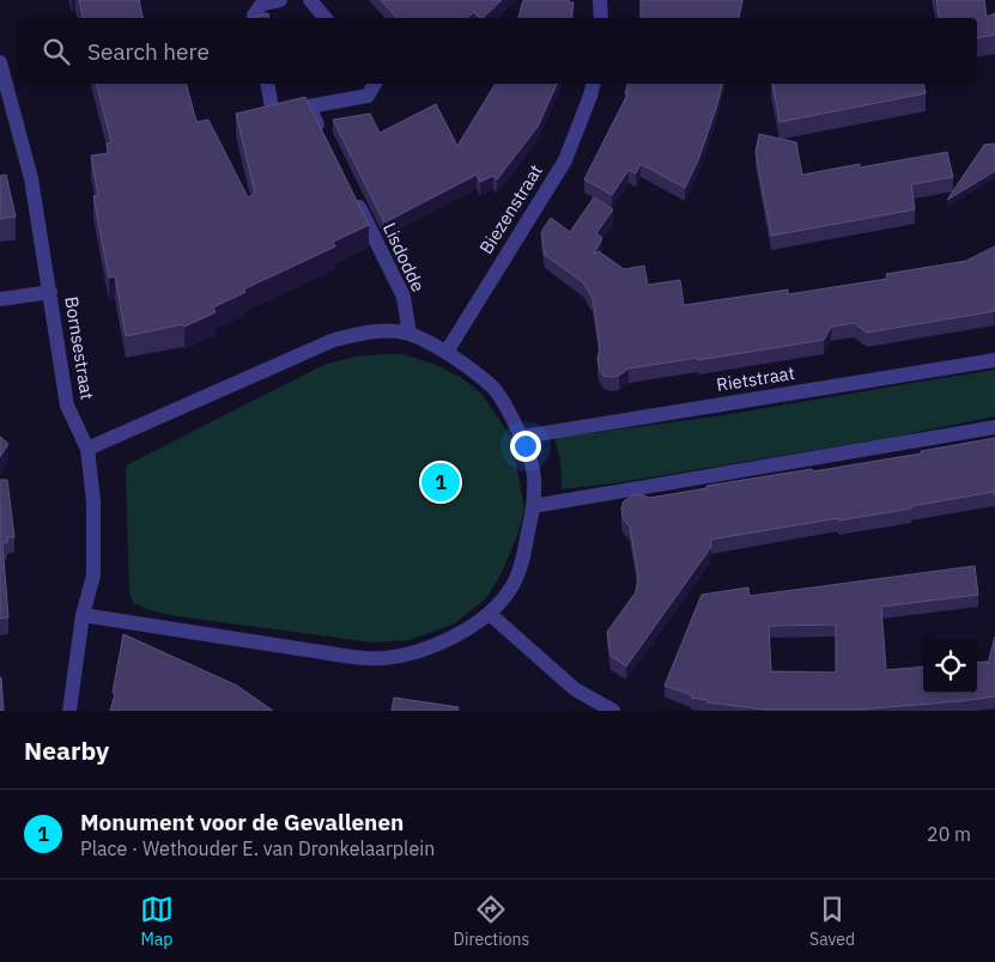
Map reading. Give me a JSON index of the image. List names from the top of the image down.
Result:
{
  "streets": {
    "street": [
      "Biezenstraat",
      "Lisdodde",
      "Bornsestraat",
      "Rietstraat"
    ]
  },
  "page": {
    "search": "Search here",
    "pins": "1",
    "heading": "Nearby",
    "list": [
      {
        "mark": "1",
        "name": "Monument voor de Gevallenen",
        "note": "Place · Wethouder E. van Dronkelaarplein",
        "value": "20 m"
      }
    ],
    "nav": ["Map", "Directions", "Saved"]
  }
}
